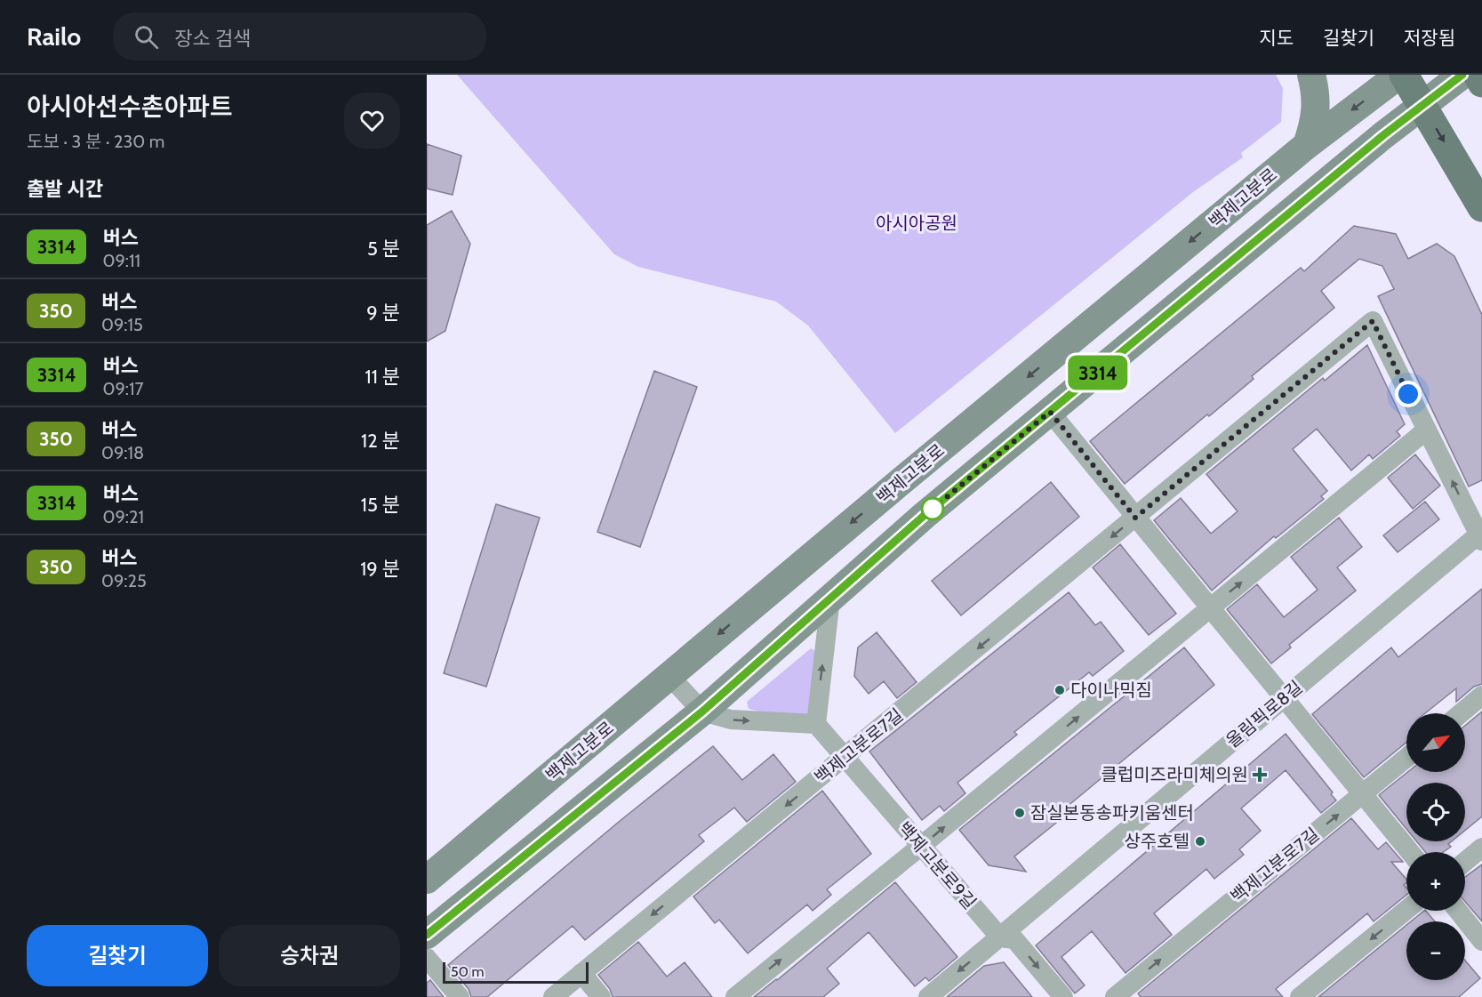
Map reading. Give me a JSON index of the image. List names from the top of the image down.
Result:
{
  "streets": {
    "main road": ["백제고분로"],
    "street": ["올림픽로8길", "백제고분로7길", "백제고분로9길"]
  },
  "crossings": [
    ["올림픽로8길", "백제고분로7길"],
    ["올림픽로8길", "백제고분로9길"],
    ["백제고분로7길", "백제고분로9길"]
  ],
  "parks": ["아시아공원"],
  "places": {
    "other": ["다이나믹짐", "잠실본동송파키움센터", "상주호텔"],
    "health": ["클럽미즈라미체의원"]
  },
  "lines": ["bus line 3314"],
  "scale_bar": "50 m",
  "north": "top right",
  "page": {
    "header": "Railo",
    "search": "장소 검색",
    "nav": ["지도", "길찾기", "저장됨"],
    "heading": [
      ["아시아선수촌아파트", "도보 · 3 분 · 230 m"],
      "출발 시간"
    ],
    "on_map": "3314",
    "list": [
      {
        "mark": "3314",
        "name": "버스",
        "note": "09:11",
        "value": "5 분"
      },
      {
        "mark": "350",
        "name": "버스",
        "note": "09:15",
        "value": "9 분"
      },
      {
        "mark": "3314",
        "name": "버스",
        "note": "09:17",
        "value": "11 분"
      },
      {
        "mark": "350",
        "name": "버스",
        "note": "09:18",
        "value": "12 분"
      },
      {
        "mark": "3314",
        "name": "버스",
        "note": "09:21",
        "value": "15 분"
      },
      {
        "mark": "350",
        "name": "버스",
        "note": "09:25",
        "value": "19 분"
      }
    ],
    "map_buttons": ["+", "−"],
    "buttons": ["길찾기", "승차권"],
    "scale": "50 m"
  }
}
